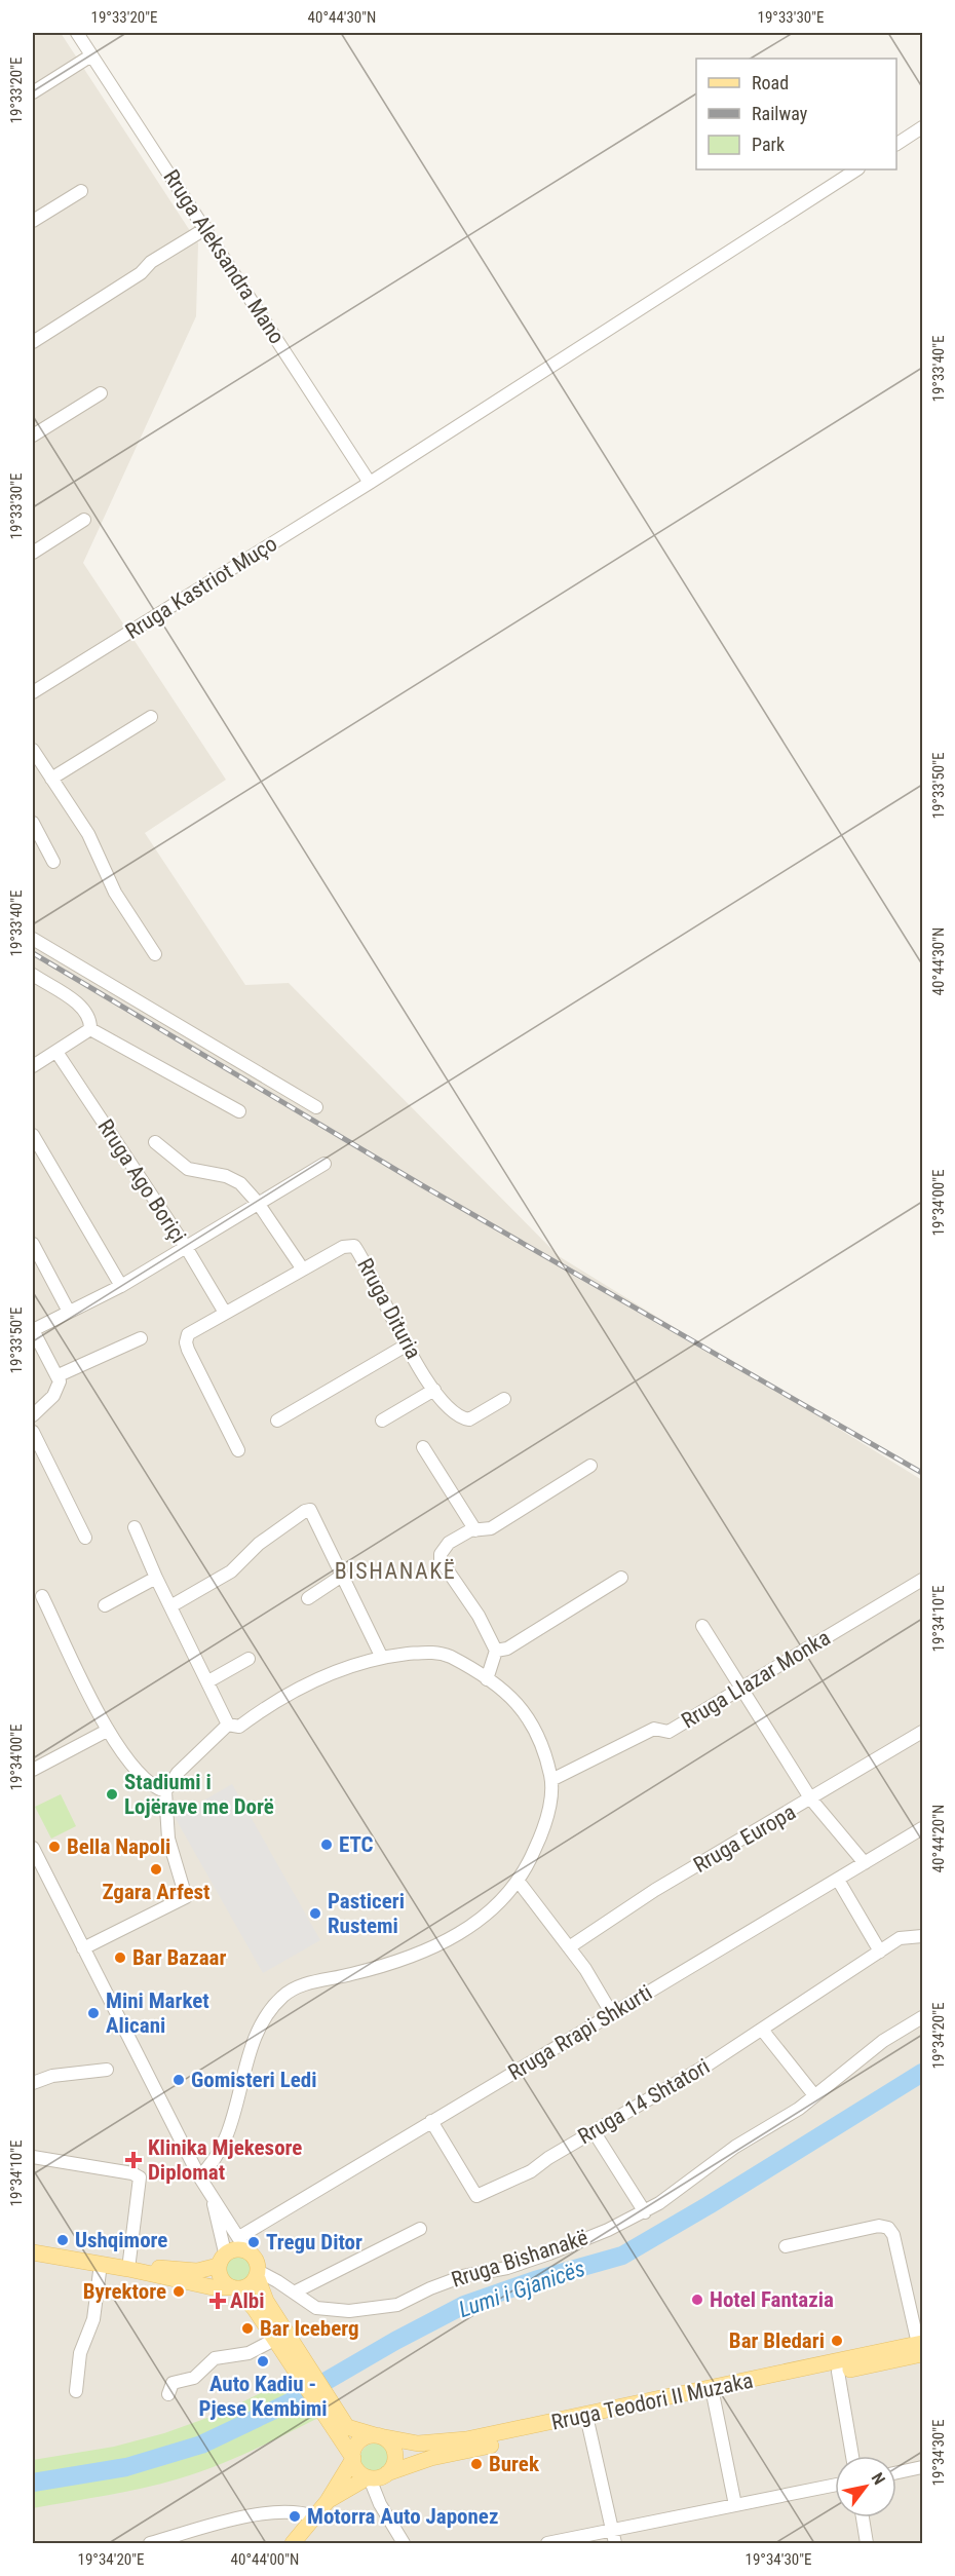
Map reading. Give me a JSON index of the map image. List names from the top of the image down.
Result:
{
  "streets": {
    "main road": ["Rruga Teodori II Muzaka"],
    "street": [
      "Rruga Aleksandra Mano",
      "Rruga Kastriot Muço",
      "Rruga Ago Boriçi",
      "Rruga Dituria",
      "Rruga Llazar Monka",
      "Rruga Europa",
      "Rruga Rrapi Shkurti",
      "Rruga 14 Shtatori",
      "Rruga Bishanakë"
    ]
  },
  "crossings": [
    ["Rruga Aleksandra Mano", "Rruga Kastriot Muço"],
    ["Rruga Rrapi Shkurti", "Rruga 14 Shtatori"],
    ["Rruga Rrapi Shkurti", "Rruga Bishanakë"]
  ],
  "districts": ["BISHANAKË"],
  "water": ["Lumi i Gjanicës"],
  "places": {
    "other": [
      "Stadiumi i Lojërave me Dorë",
      "ETC",
      "Bella Napoli",
      "Zgara Arfest",
      "Pasticeri Rustemi",
      "Bar Bazaar",
      "Mini Market Alicani",
      "Gomisteri Ledi",
      "Ushqimore",
      "Tregu Ditor",
      "Byrektore",
      "Hotel Fantazia",
      "Bar Iceberg",
      "Bar Bledari",
      "Auto Kadiu - Pjese Kembimi",
      "Burek",
      "Motorra Auto Japonez"
    ],
    "health": ["Klinika Mjekesore Diplomat", "Albi"]
  },
  "legend": ["Road", "Railway", "Park"],
  "north": "top right",
  "coordinates": [
    "19°33'20\"E",
    "40°44'30\"N",
    "19°33'30\"E",
    "19°33'40\"E",
    "19°33'50\"E",
    "19°34'00\"E",
    "19°34'10\"E",
    "40°44'20\"N",
    "19°34'20\"E",
    "19°34'30\"E",
    "40°44'00\"N"
  ]
}
